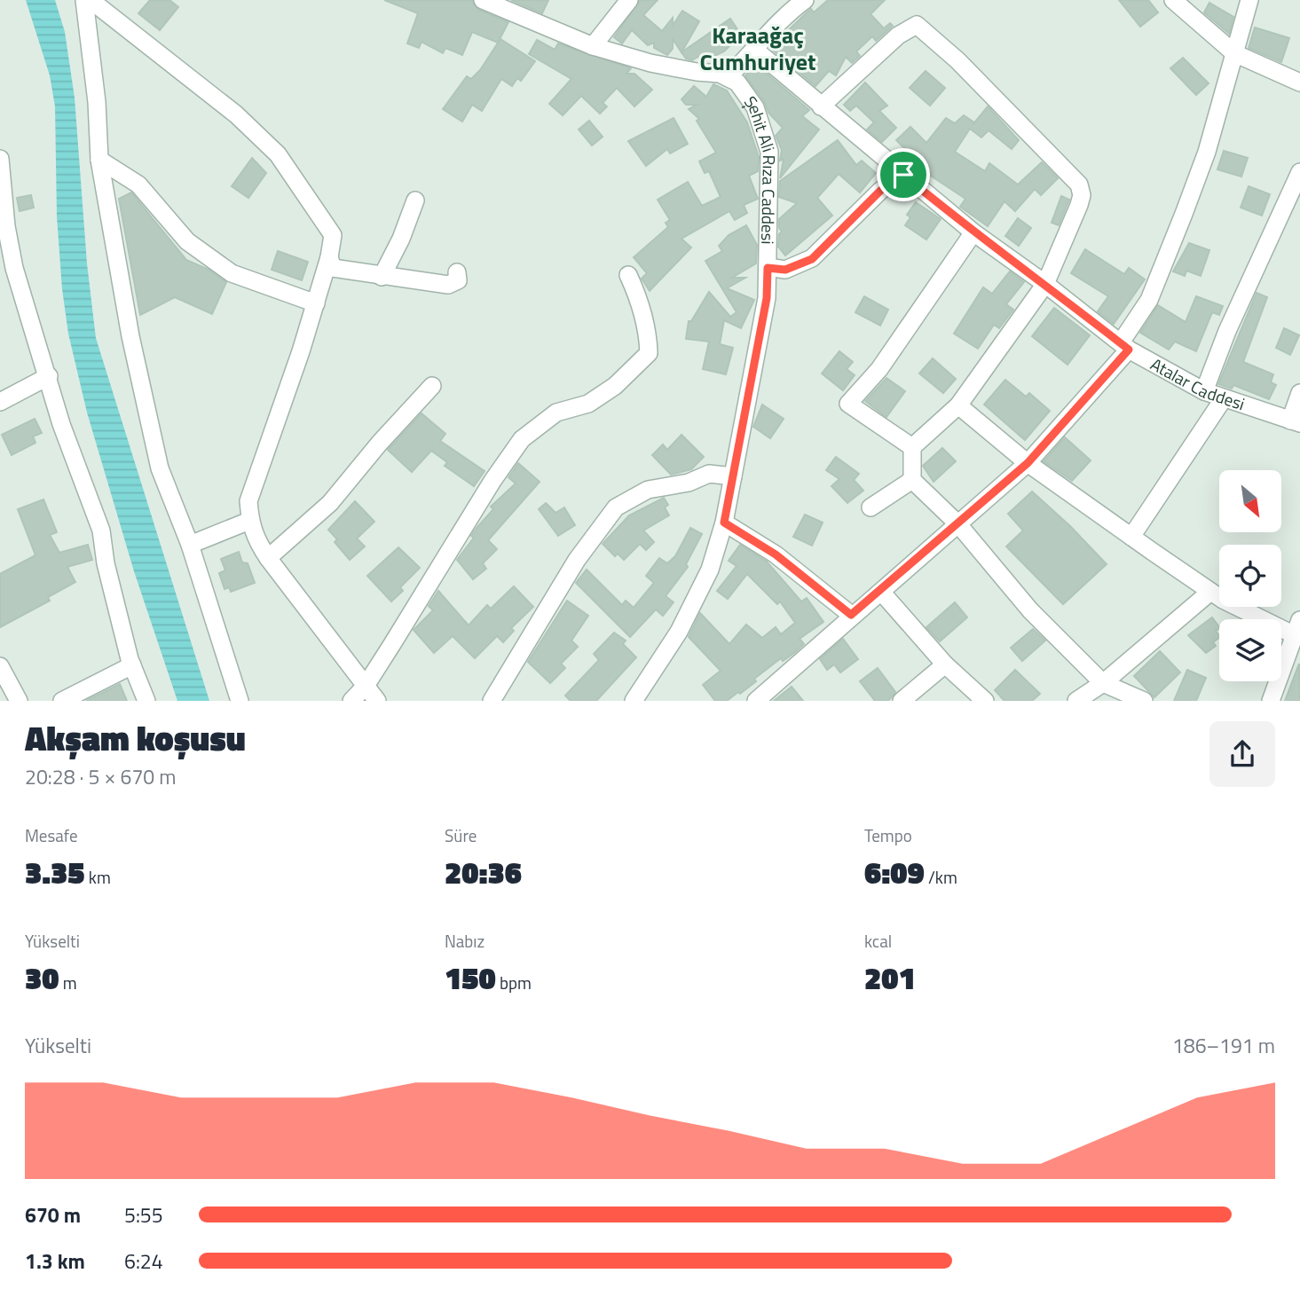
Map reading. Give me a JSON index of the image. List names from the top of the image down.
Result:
{
  "streets": {
    "street": ["Şehit Ali Rıza Caddesi", "Atalar Caddesi"]
  },
  "districts": ["Karaağaç Cumhuriyet"],
  "north": "bottom right",
  "page": {
    "heading": ["Akşam koşusu", "20:28 · 5 × 670 m"],
    "stats": [
      ["Mesafe", "3.35 km"],
      ["Süre", "20:36"],
      ["Tempo", "6:09 /km"],
      ["Yükselti", "30 m"],
      ["Nabız", "150 bpm"],
      ["kcal", "201"]
    ],
    "chart": ["Yükselti", "186–191 m"],
    "list": [
      {
        "name": "670 m",
        "note": "5:55"
      },
      {
        "name": "1.3 km",
        "note": "6:24"
      }
    ]
  }
}
